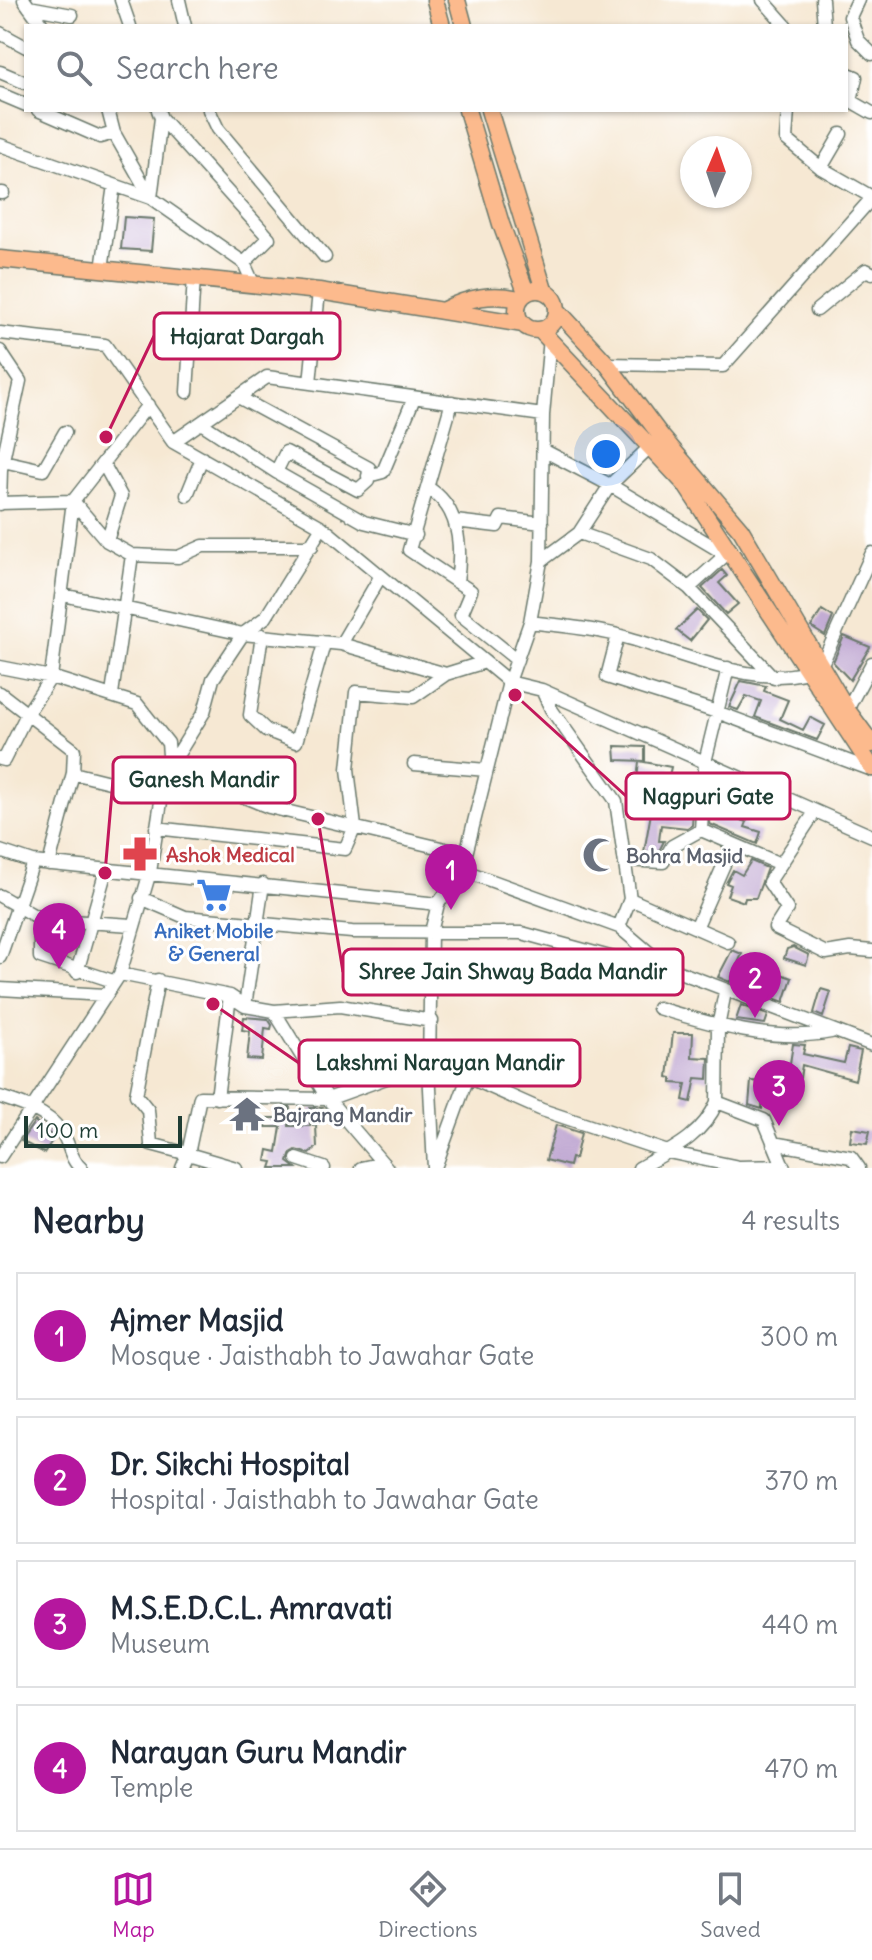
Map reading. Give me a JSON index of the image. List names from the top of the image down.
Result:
{
  "places": {
    "other": [
      "Hajarat Dargah",
      "Nagpuri Gate",
      "Shree Jain Shway Bada Mandir",
      "Ganesh Mandir",
      "Lakshmi Narayan Mandir"
    ],
    "pharmacy": ["Ashok Medical"],
    "mosque": ["Bohra Masjid"],
    "supermarket": ["Aniket Mobile & General"],
    "temple": ["Bajrang Mandir"]
  },
  "scale_bar": "100 m",
  "north": "top",
  "page": {
    "search": "Search here",
    "pins": [
      "1",
      "4",
      "2",
      "3"
    ],
    "scale": "100 m",
    "heading": ["Nearby", "4 results"],
    "list": [
      {
        "mark": "1",
        "name": "Ajmer Masjid",
        "note": "Mosque · Jaisthabh to Jawahar Gate",
        "value": "300 m"
      },
      {
        "mark": "2",
        "name": "Dr. Sikchi Hospital",
        "note": "Hospital · Jaisthabh to Jawahar Gate",
        "value": "370 m"
      },
      {
        "mark": "3",
        "name": "M.S.E.D.C.L. Amravati",
        "note": "Museum",
        "value": "440 m"
      },
      {
        "mark": "4",
        "name": "Narayan Guru Mandir",
        "note": "Temple",
        "value": "470 m"
      }
    ],
    "nav": ["Map", "Directions", "Saved"]
  }
}
